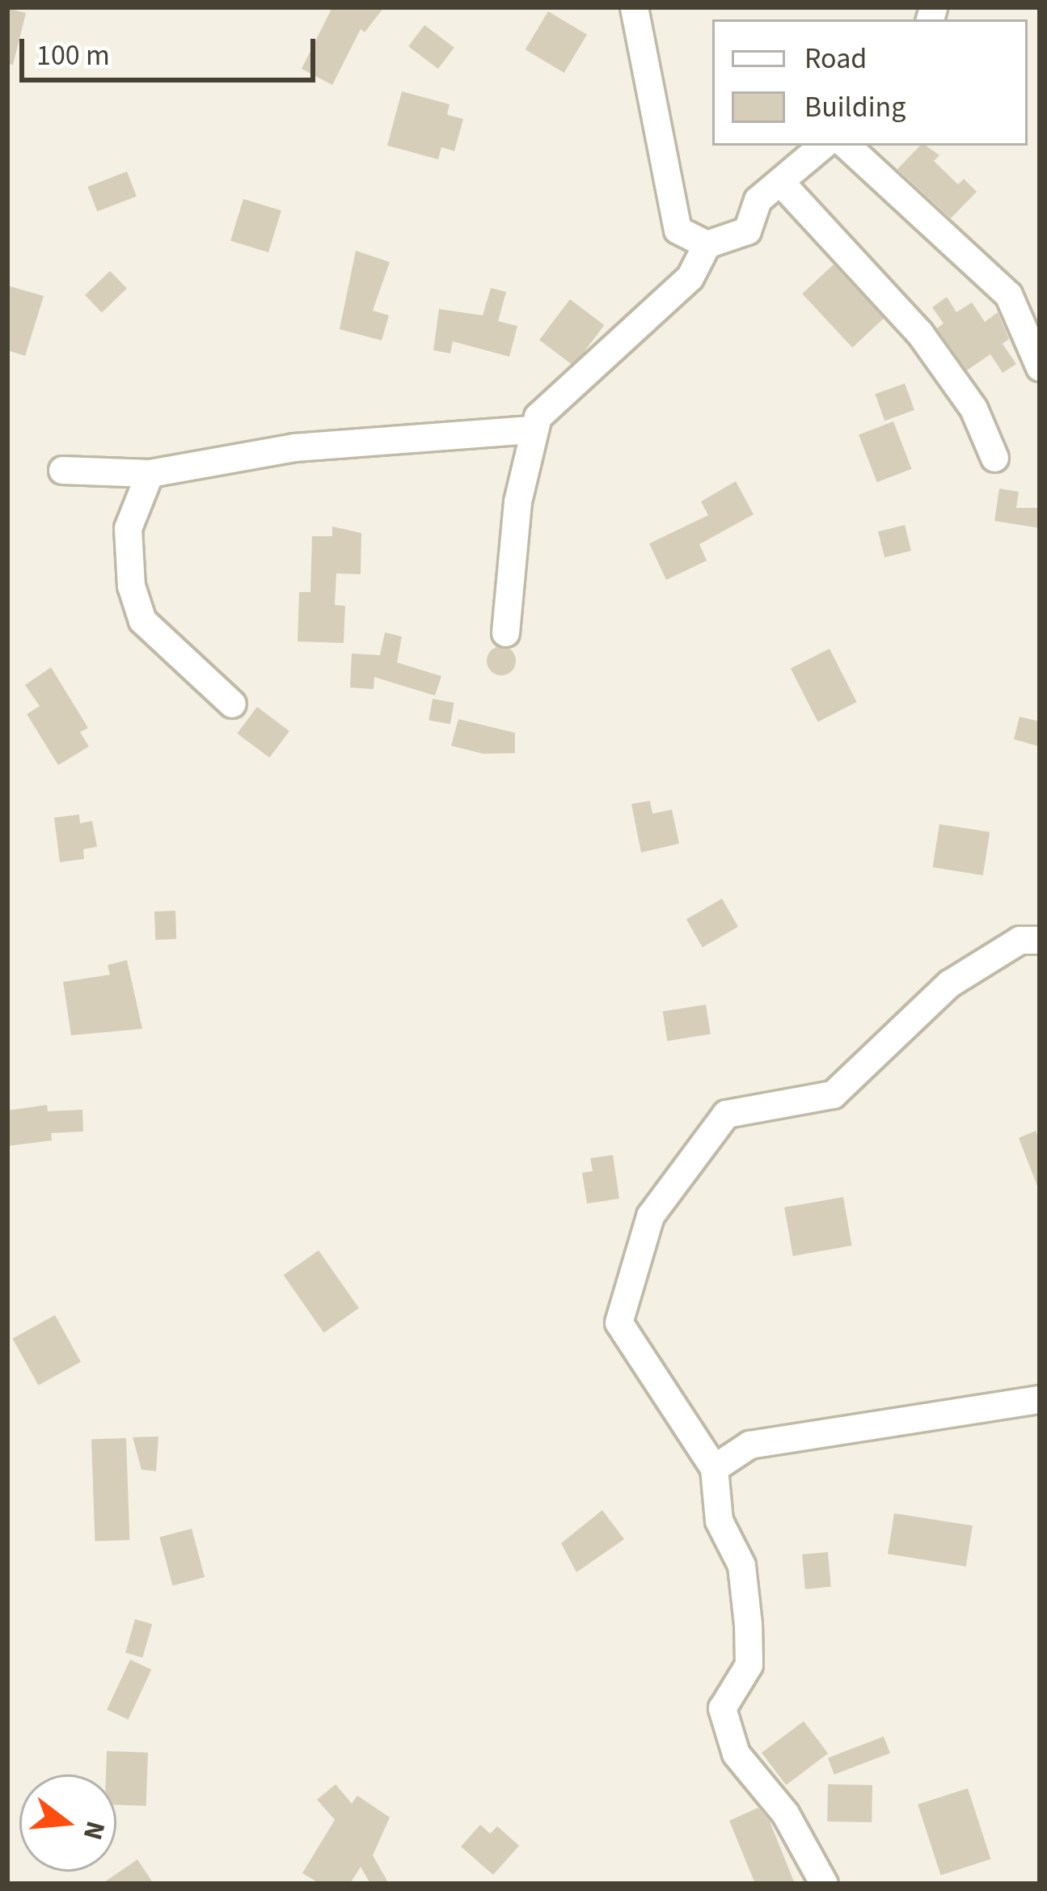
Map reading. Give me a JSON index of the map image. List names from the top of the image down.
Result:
{
  "legend": ["Road", "Building"],
  "scale_bar": "100 m",
  "north": "right"
}
